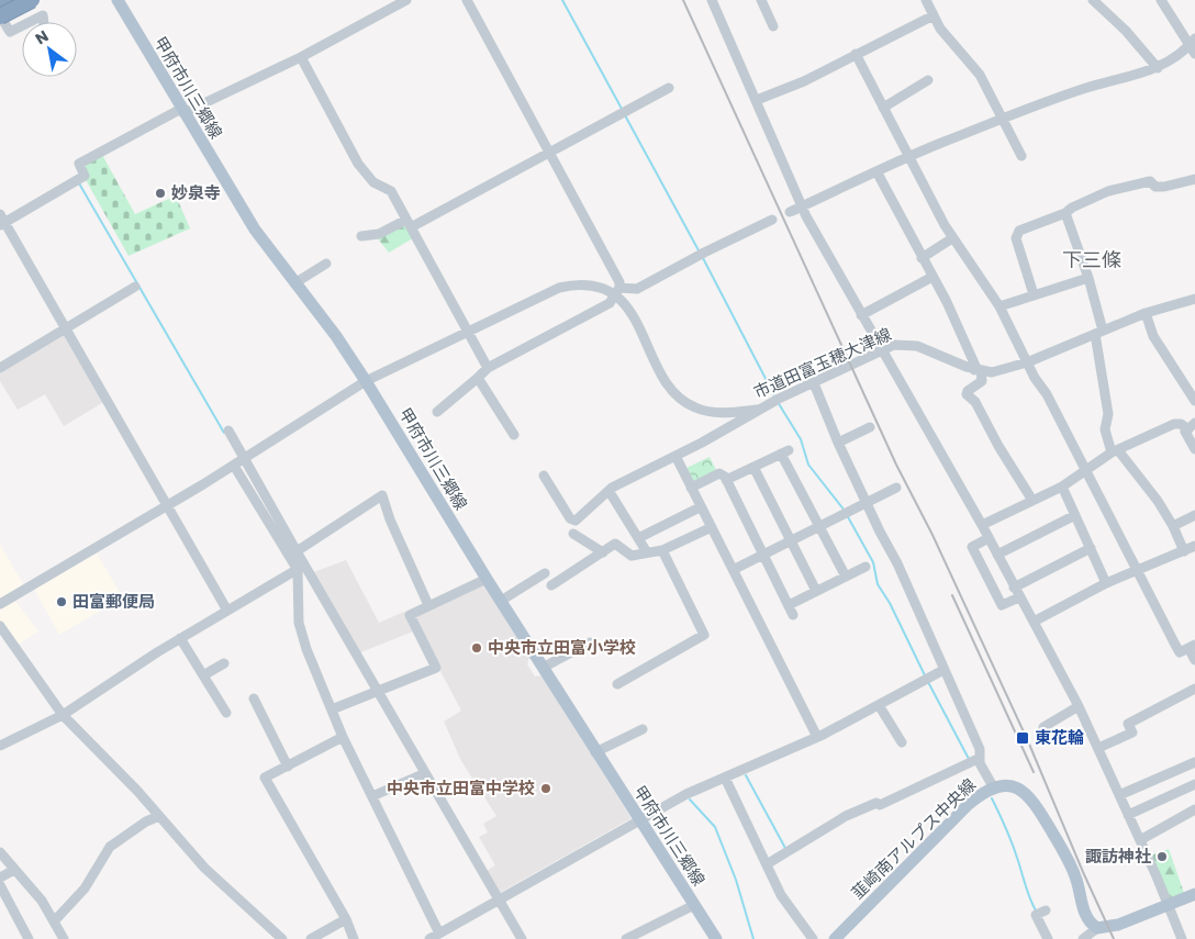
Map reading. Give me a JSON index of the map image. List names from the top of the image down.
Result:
{
  "streets": {
    "main road": ["甲府市川三郷線", "韮崎南アルプス中央線"],
    "street": ["市道田富玉穂大津線"]
  },
  "crossings": [
    ["甲府市川三郷線", "市道田富玉穂大津線"]
  ],
  "districts": ["下三條"],
  "places": {
    "other": [
      "妙泉寺",
      "田富郵便局",
      "中央市立田富小学校",
      "中央市立田富中学校",
      "諏訪神社"
    ],
    "transit": ["東花輪"]
  },
  "north": "top left"
}
